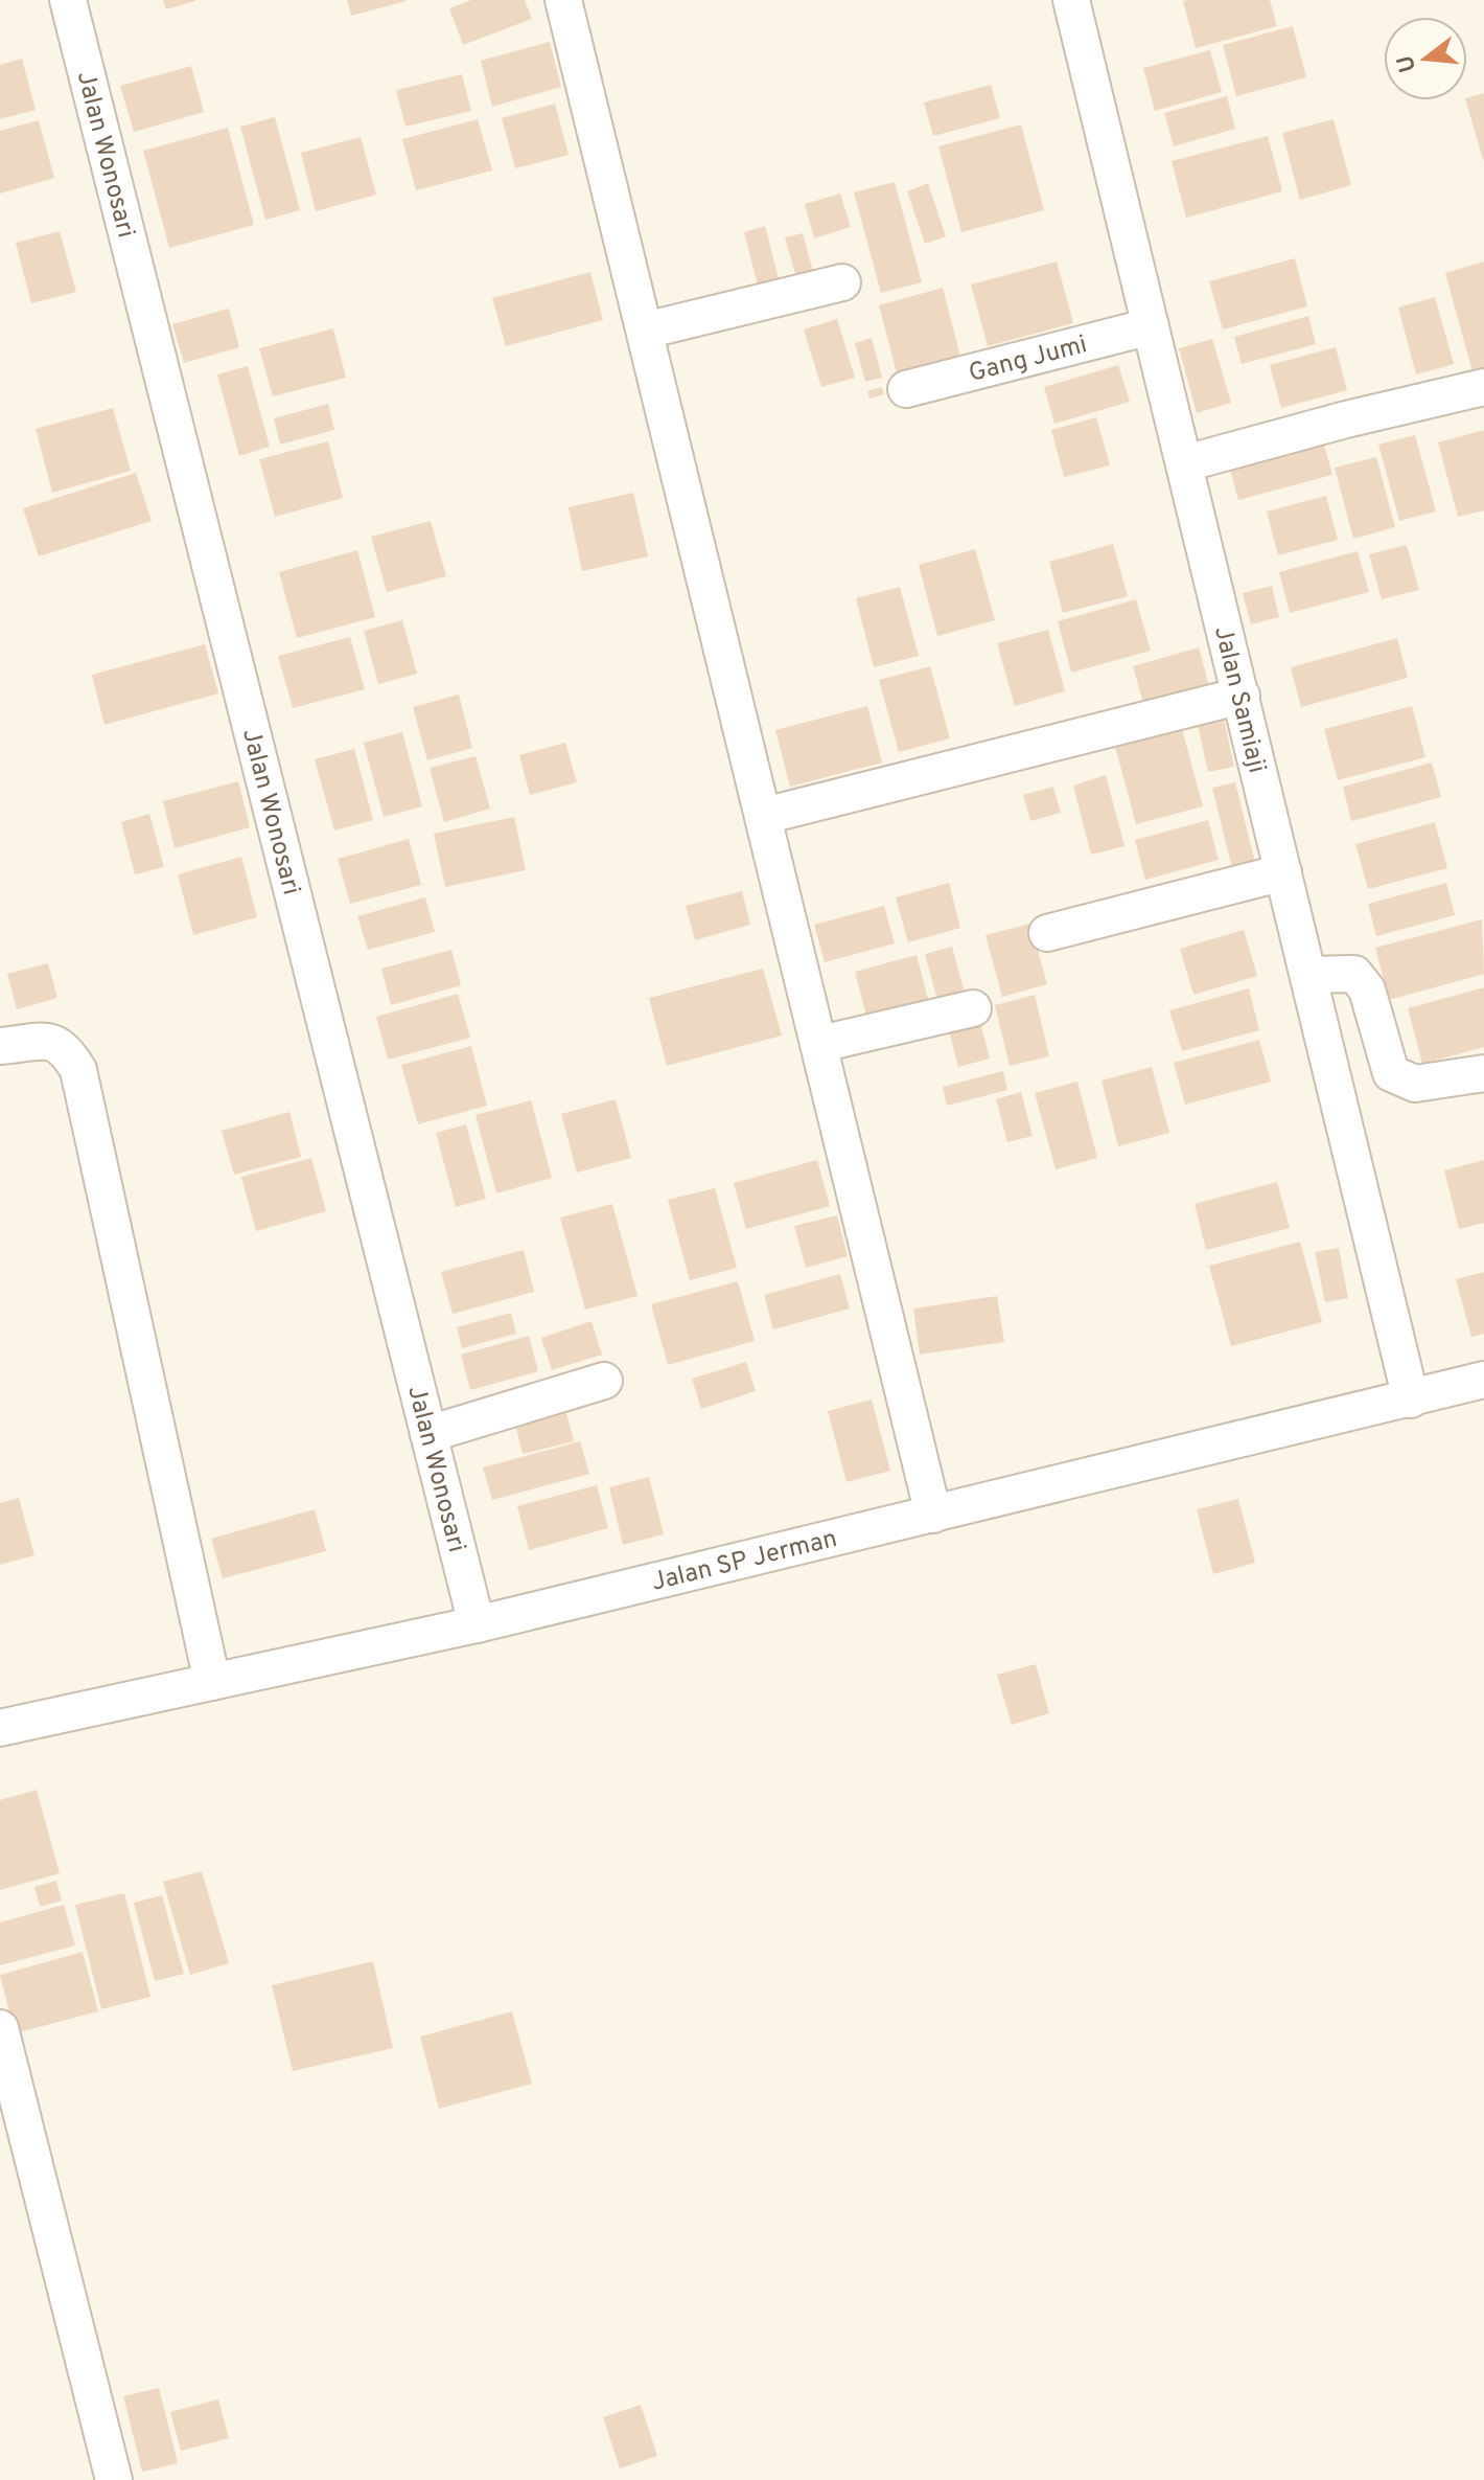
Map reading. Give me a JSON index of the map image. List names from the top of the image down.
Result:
{
  "streets": {
    "street": [
      "Jalan Wonosari",
      "Gang Jumi",
      "Jalan Samiaji",
      "Jalan SP Jerman"
    ]
  },
  "crossings": [
    ["Jalan Wonosari", "Jalan SP Jerman"],
    ["Gang Jumi", "Jalan Samiaji"],
    ["Jalan Samiaji", "Jalan SP Jerman"]
  ],
  "north": "left"
}
